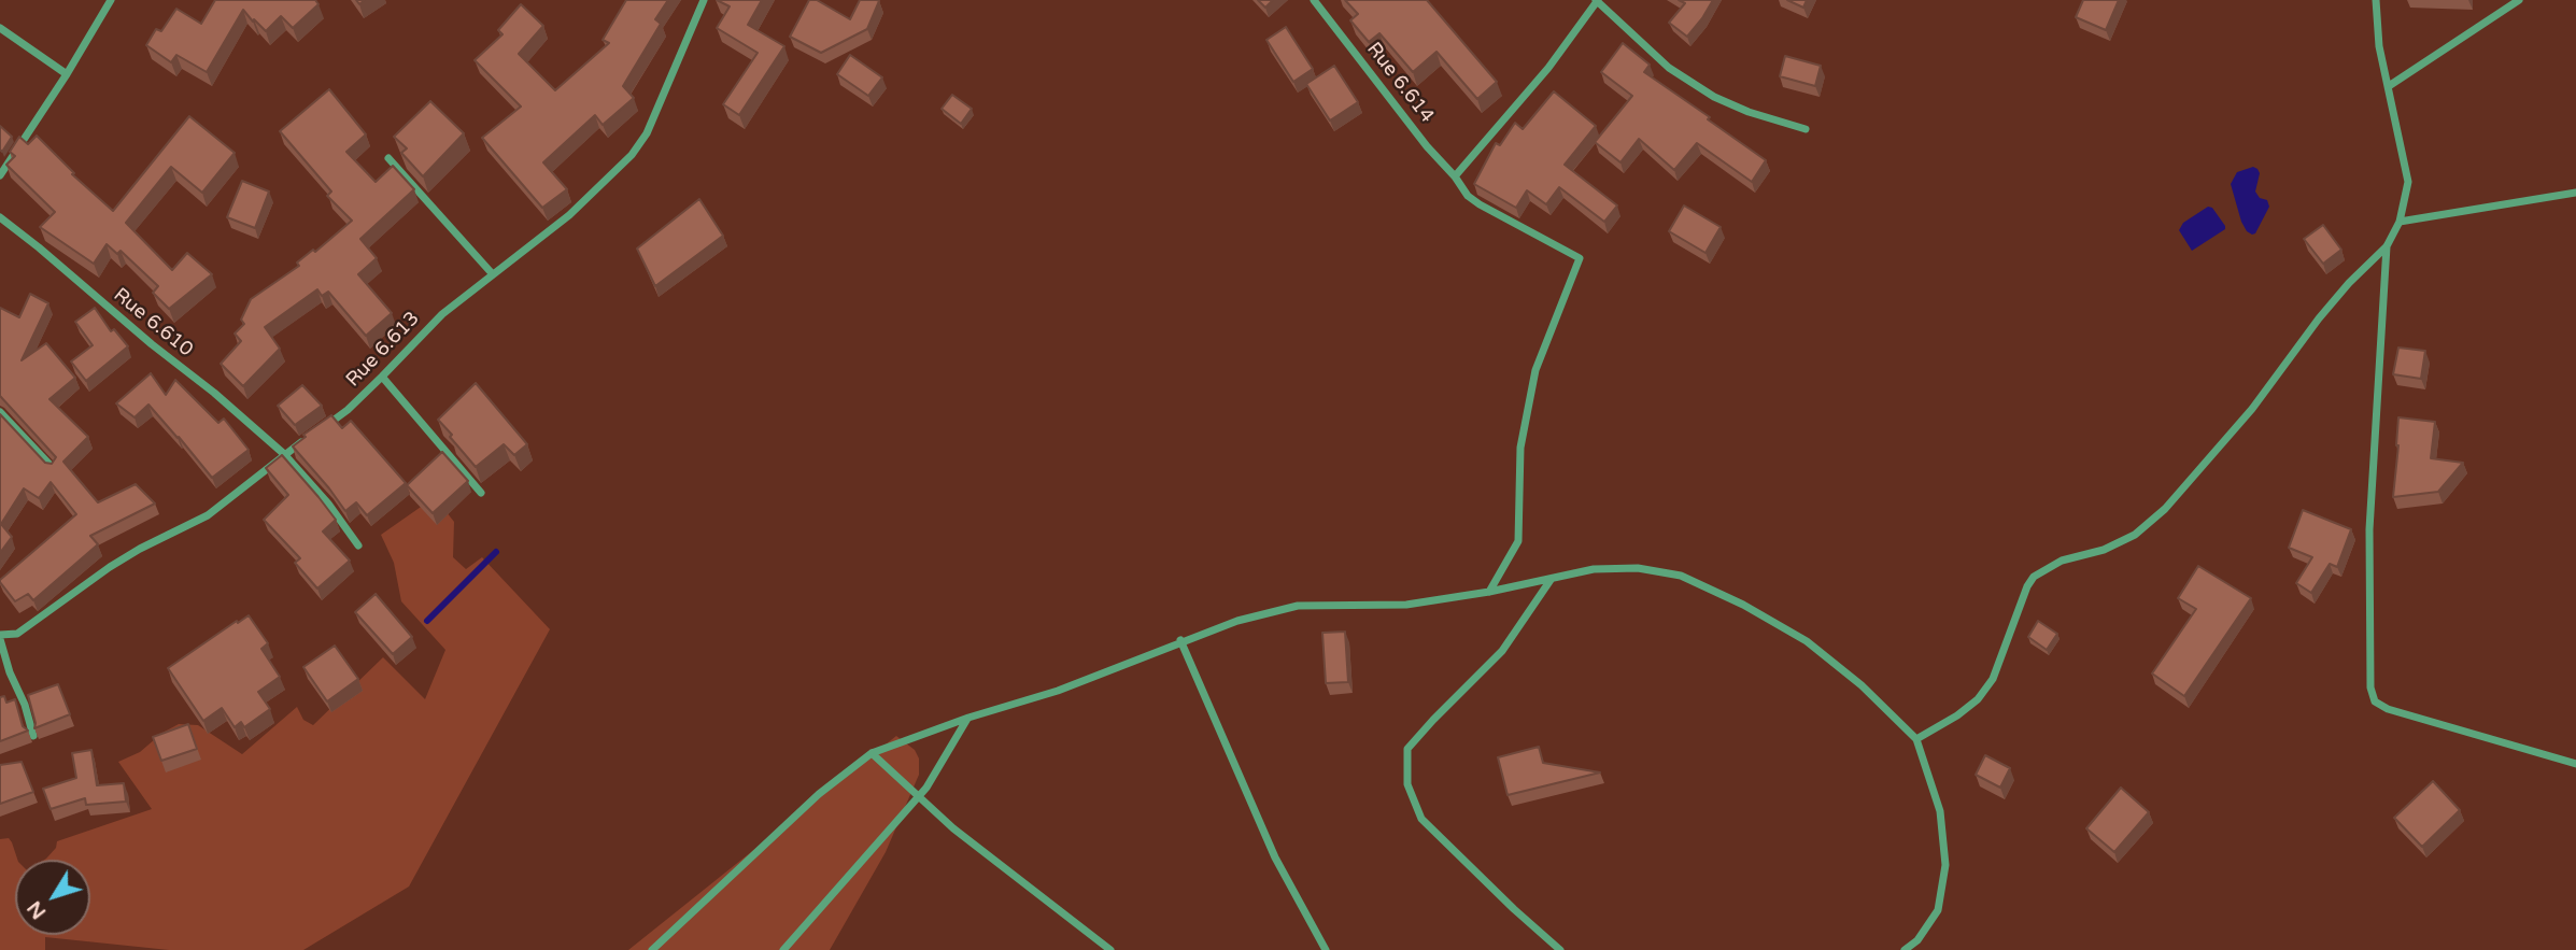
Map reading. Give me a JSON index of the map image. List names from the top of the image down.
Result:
{
  "streets": {
    "street": ["Rue 6.614", "Rue 6.610", "Rue 6.613"]
  },
  "crossings": [
    ["Rue 6.610", "Rue 6.613"]
  ],
  "north": "bottom left"
}
